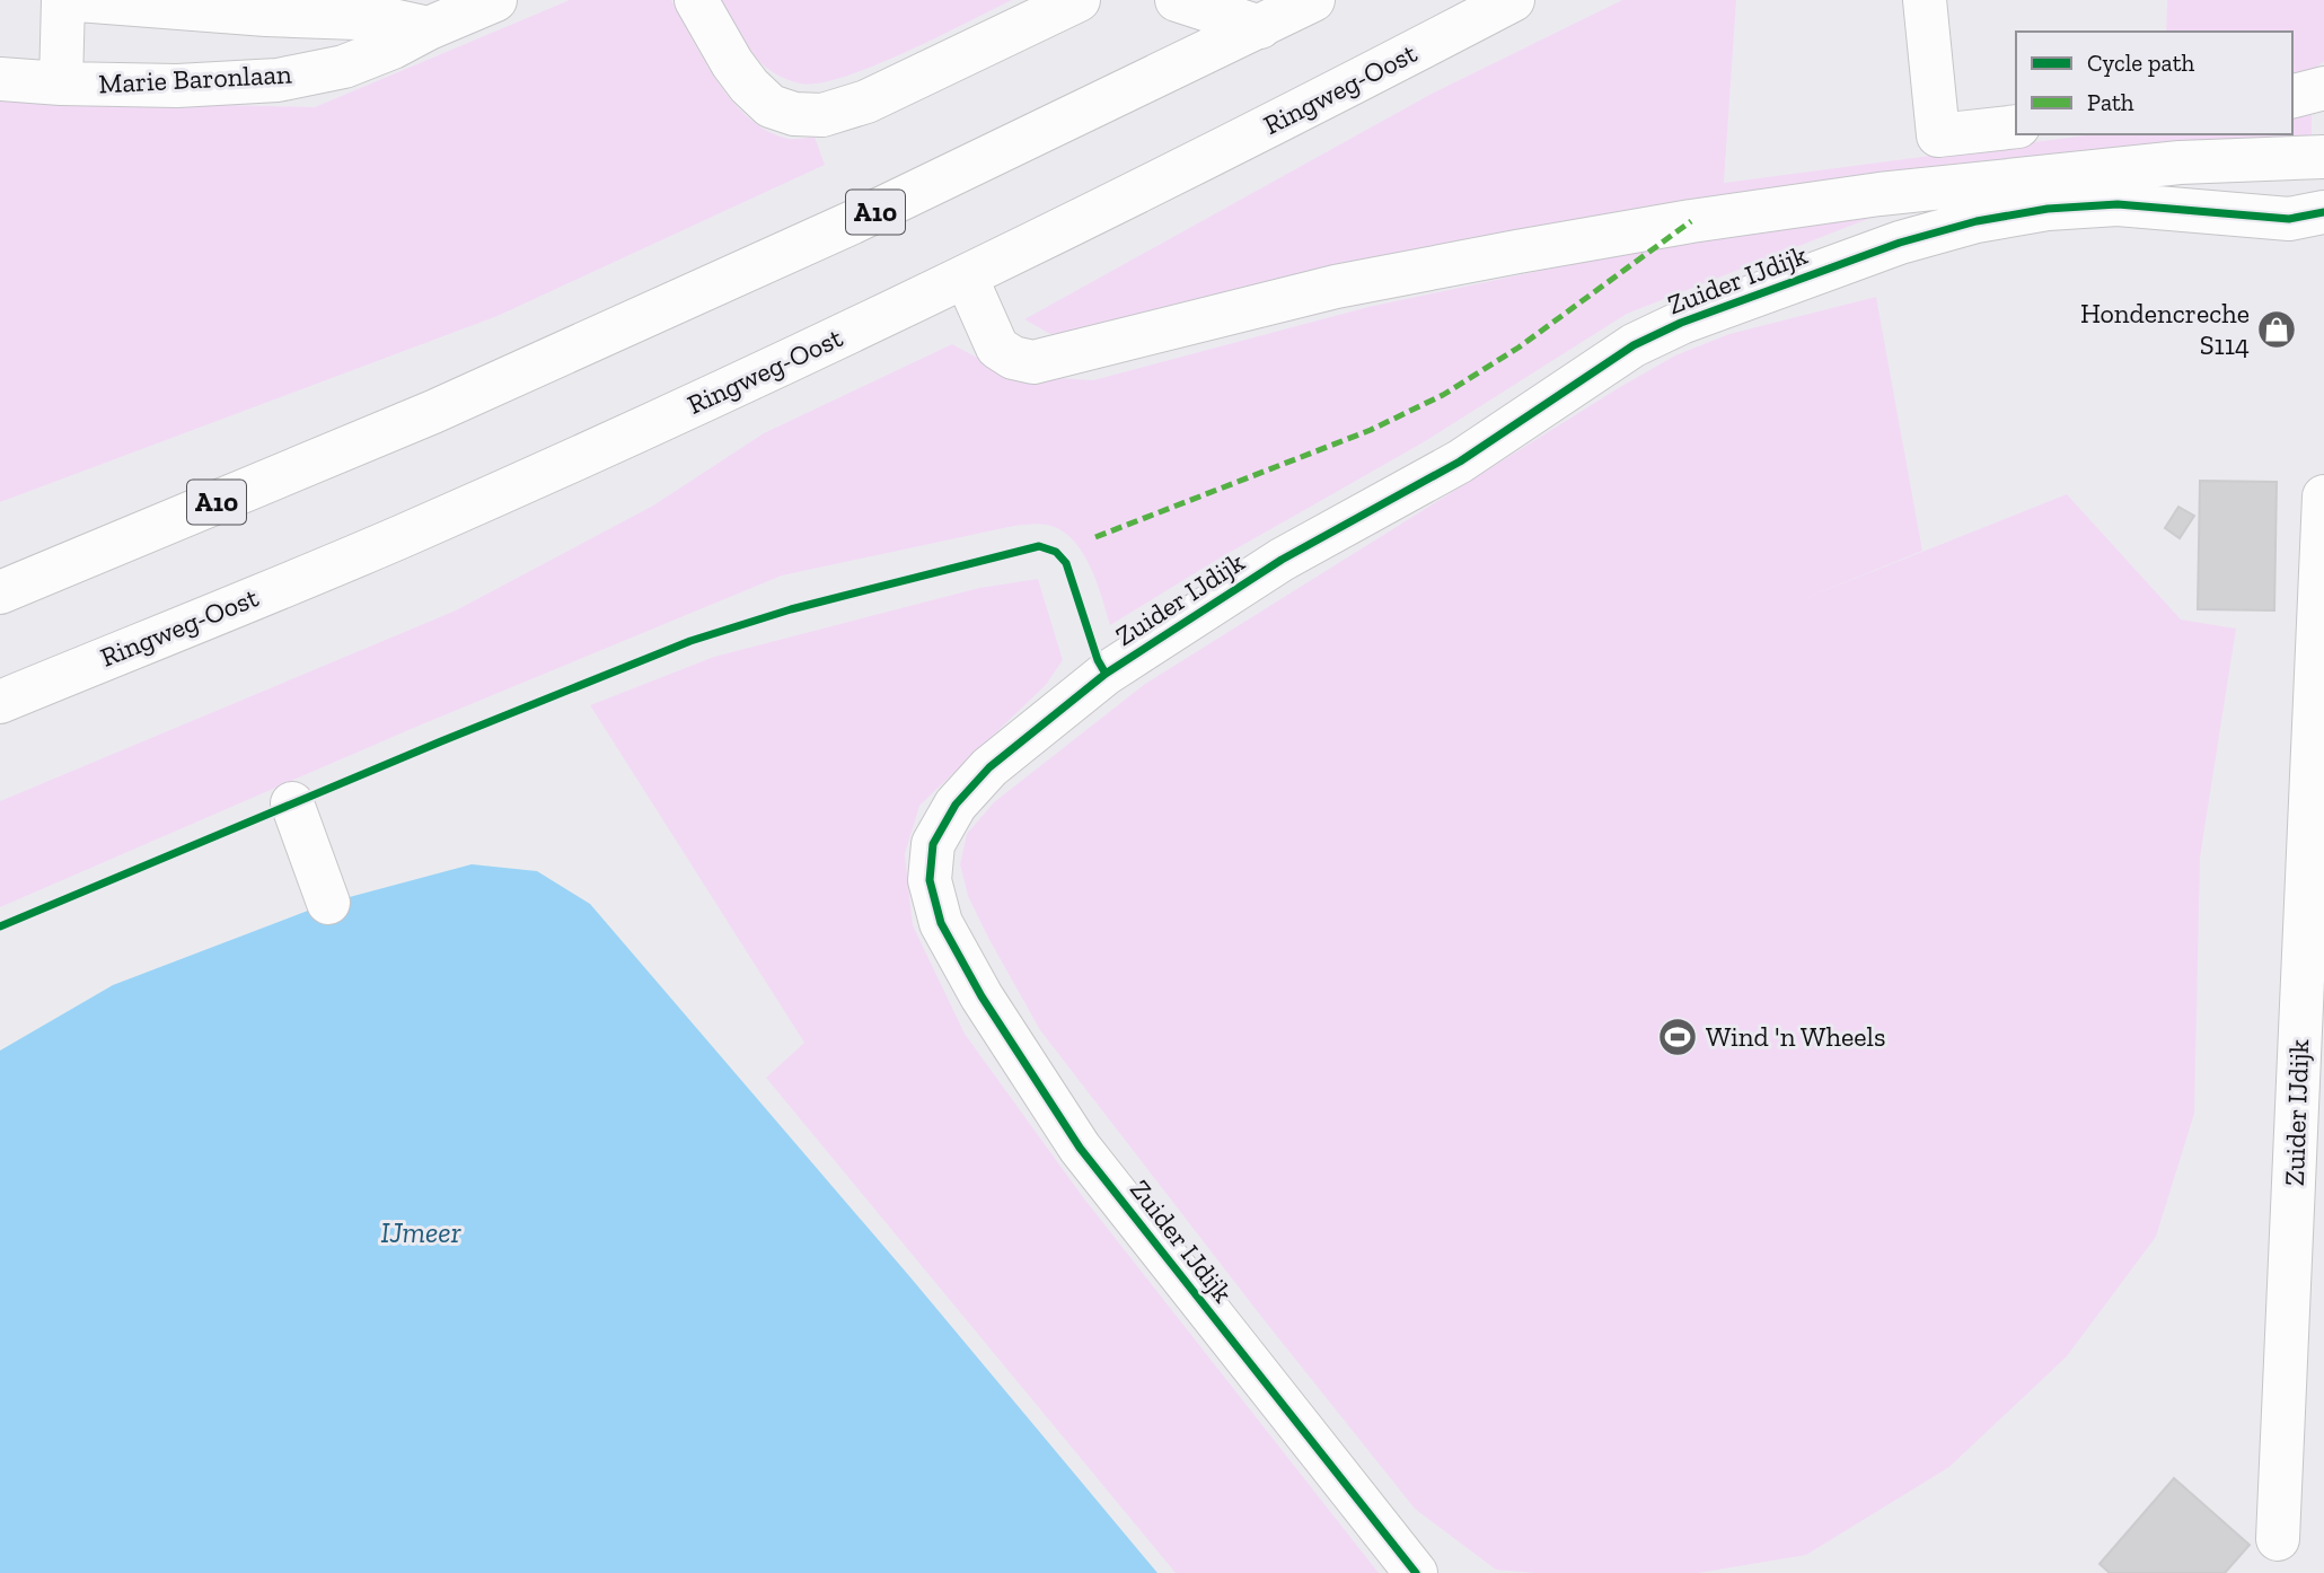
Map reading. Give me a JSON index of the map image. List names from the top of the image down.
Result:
{
  "streets": {
    "main road": [
      "Marie Baronlaan",
      "Ringweg-Oost",
      "A10",
      "Zuider IJdijk"
    ]
  },
  "water": ["IJmeer"],
  "places": {
    "shop": ["Hondencreche S114"],
    "sports": ["Wind 'n Wheels"]
  },
  "legend": ["Cycle path", "Path"]
}
